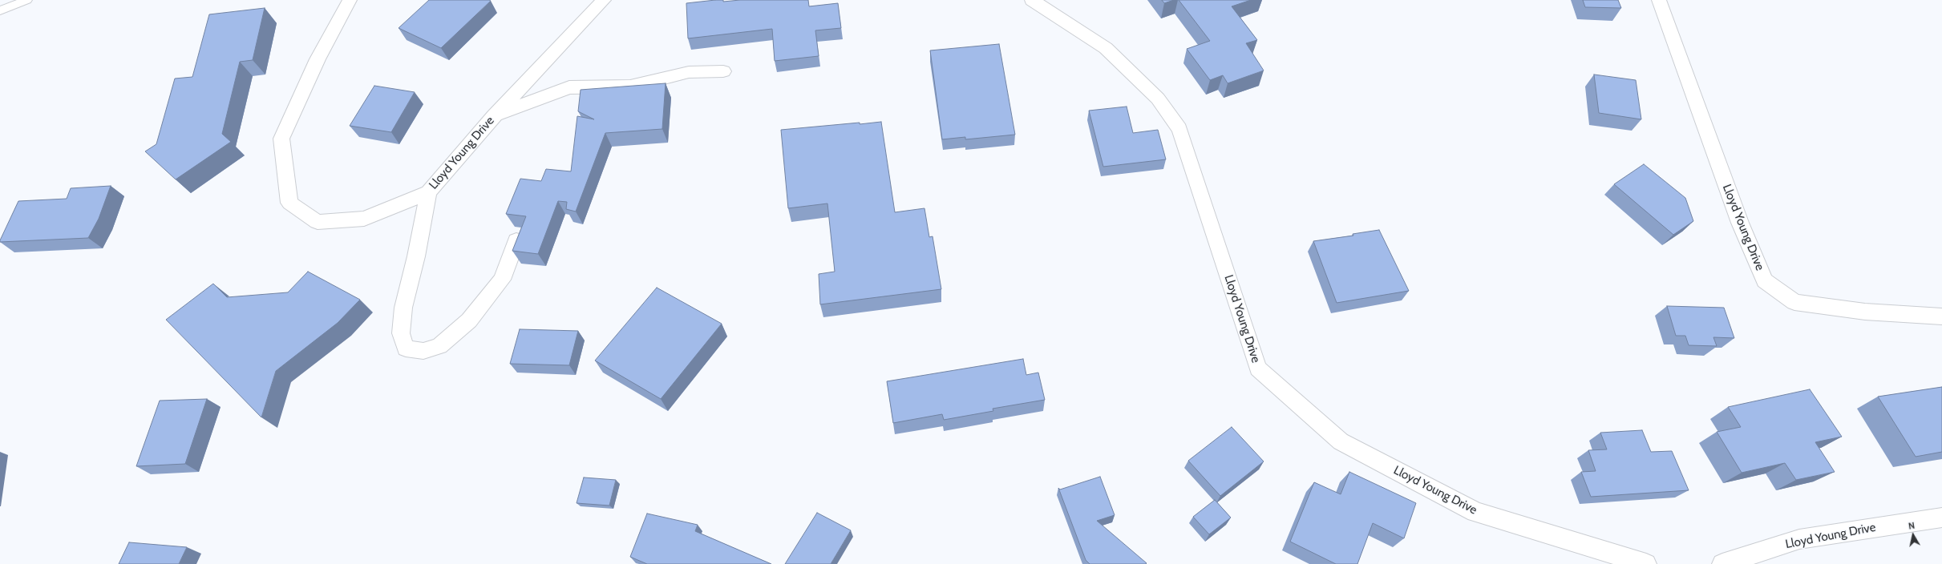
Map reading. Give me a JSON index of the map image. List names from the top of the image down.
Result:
{
  "streets": {
    "street": ["Lloyd Young Drive"]
  },
  "north": "top"
}
